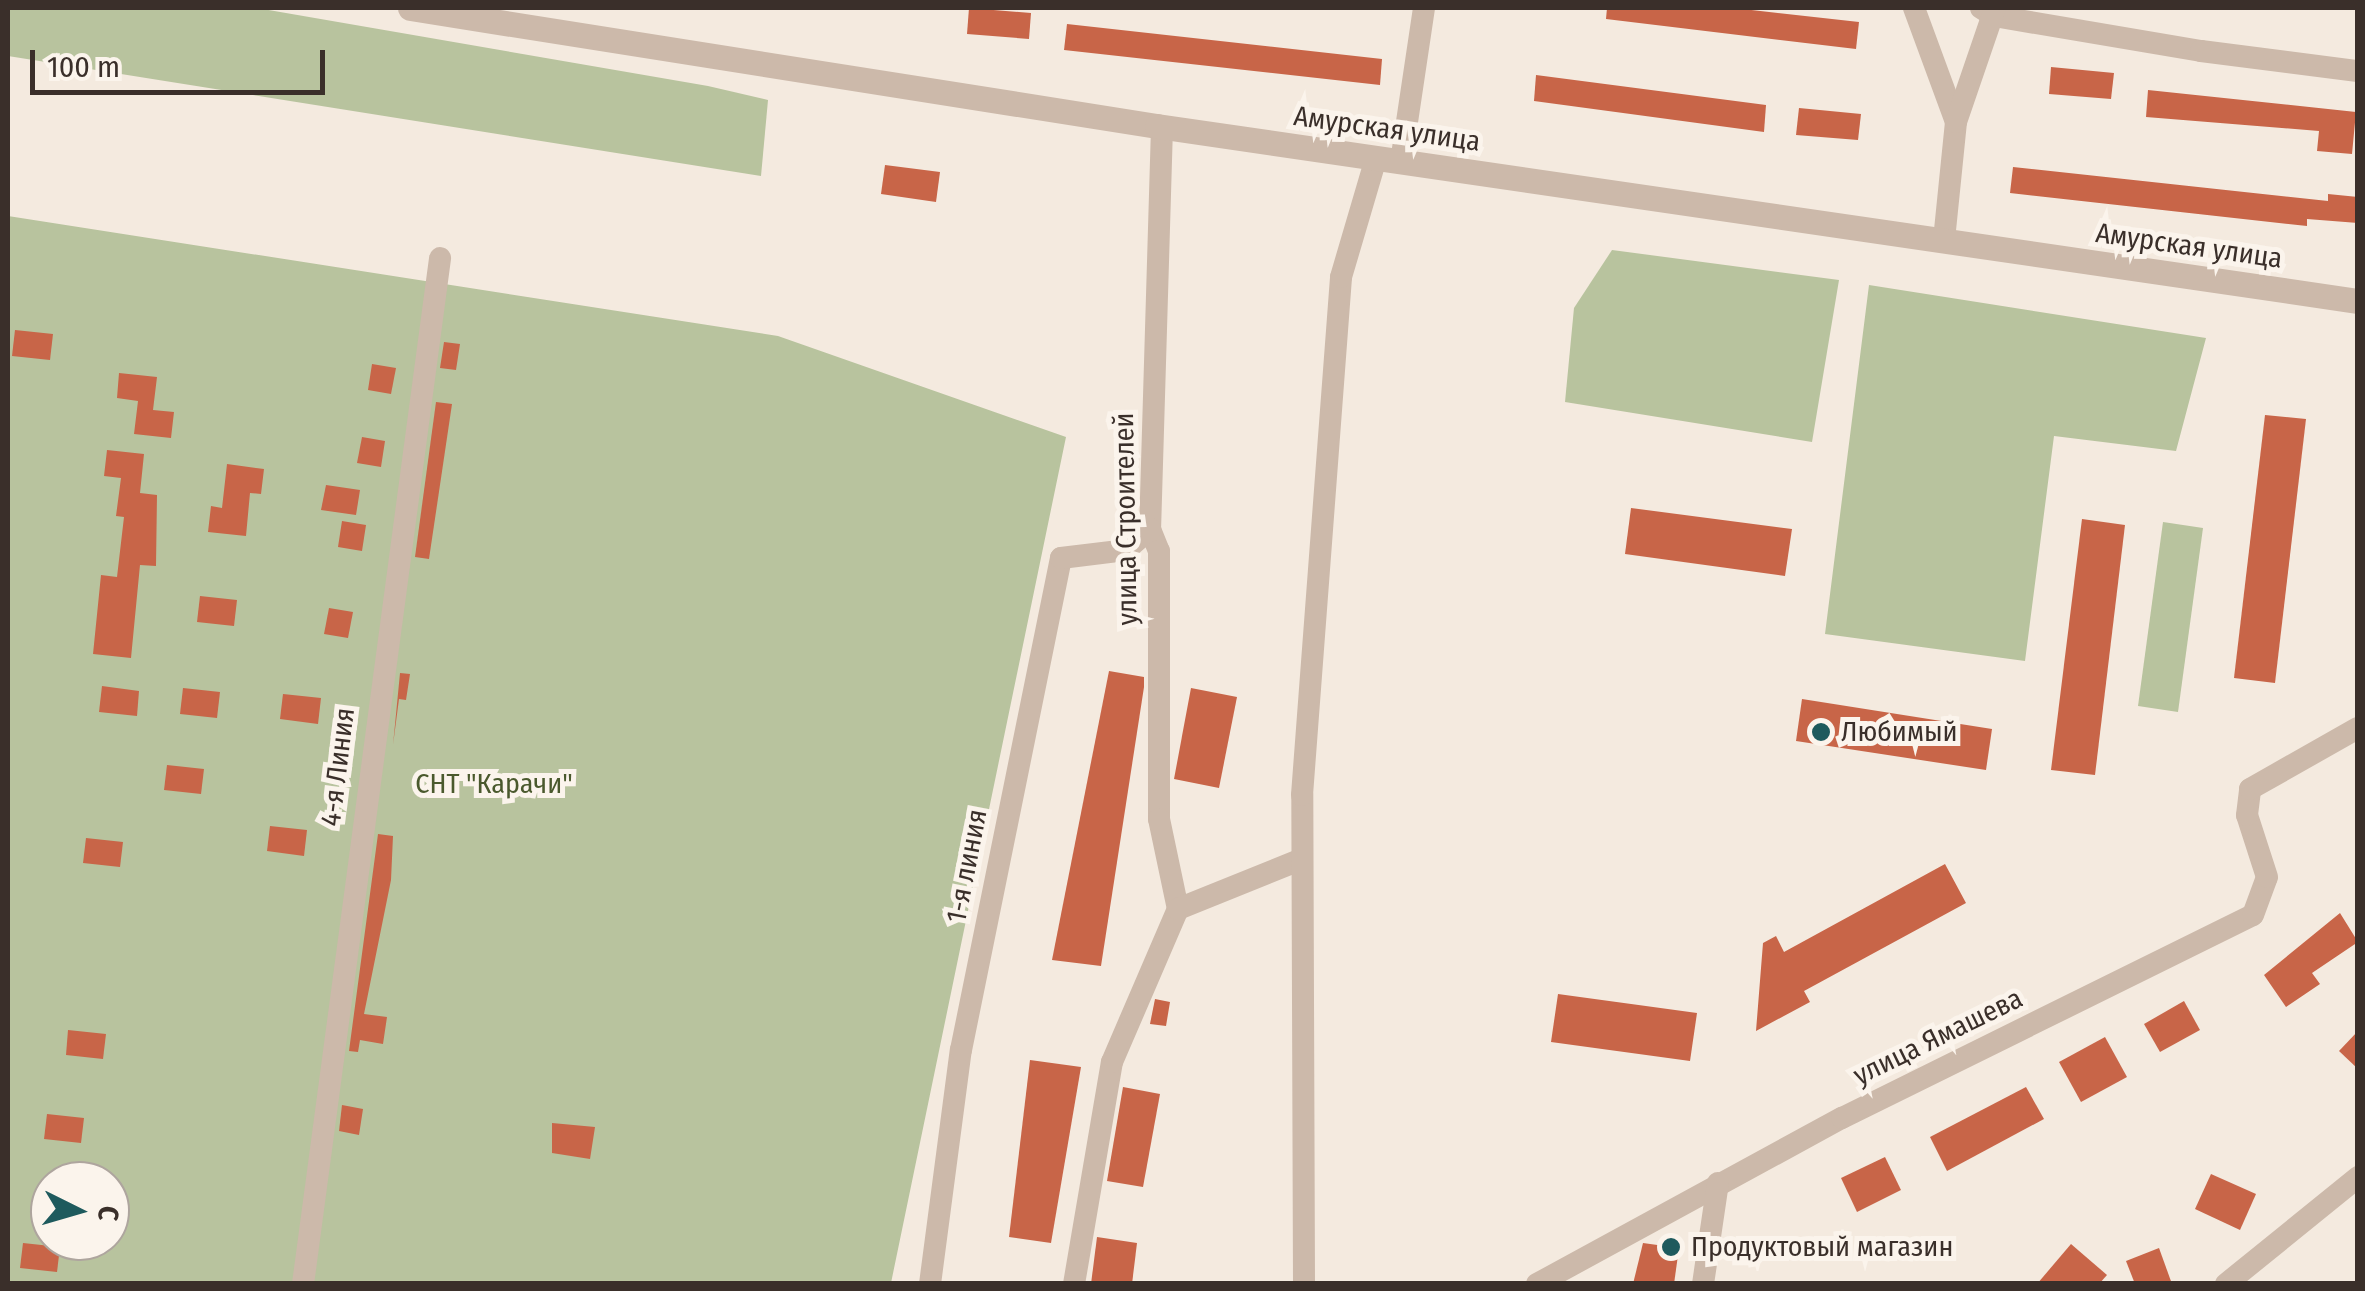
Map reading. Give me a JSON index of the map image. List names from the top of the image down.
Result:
{
  "streets": {
    "street": [
      "Амурская улица",
      "улица Строителей",
      "4-я Линия",
      "1-я линия",
      "улица Ямашева"
    ]
  },
  "crossings": [
    ["Амурская улица", "улица Строителей"],
    ["улица Строителей", "1-я линия"]
  ],
  "parks": ["СНТ \"Карачи\""],
  "places": ["Любимый", "Продуктовый магазин"],
  "scale_bar": "100 m",
  "north": "right"
}
